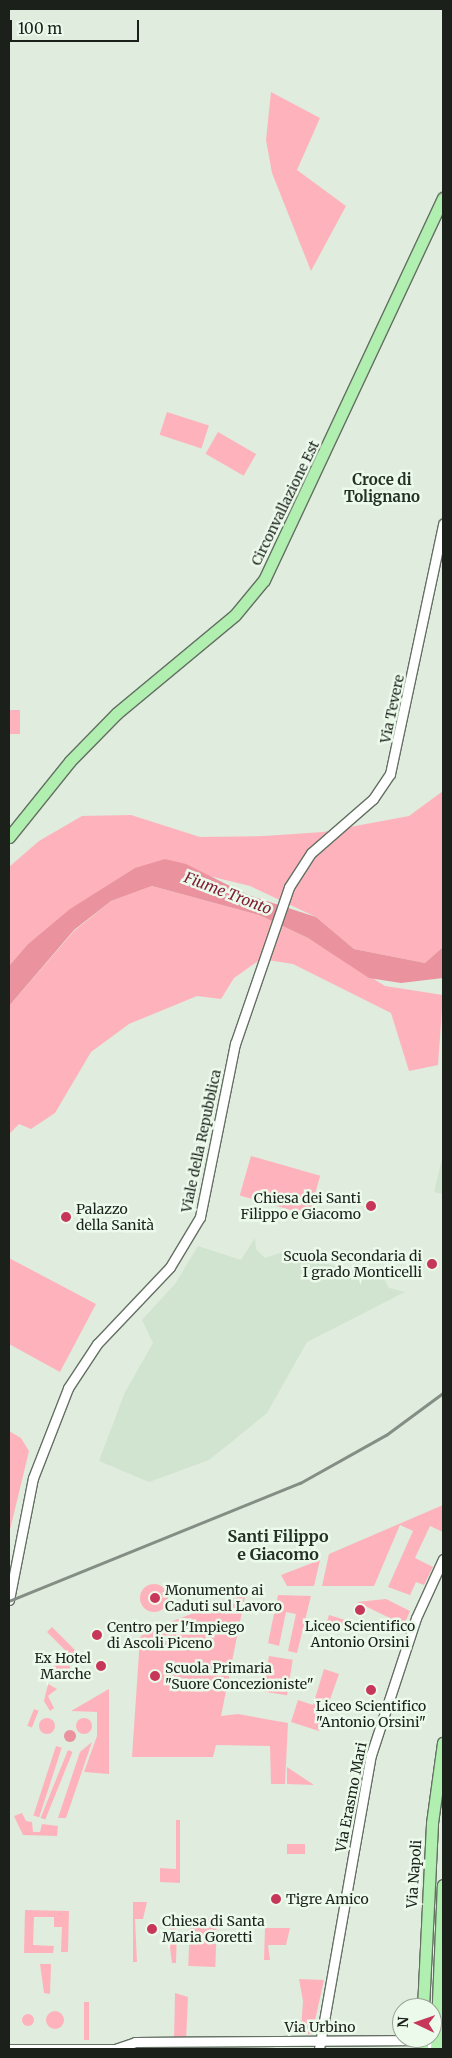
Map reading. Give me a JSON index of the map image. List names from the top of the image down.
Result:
{
  "streets": {
    "main road": ["Circonvallazione Est", "Via Napoli"],
    "street": [
      "Via Tevere",
      "Viale della Repubblica",
      "Via Erasmo Mari",
      "Via Urbino"
    ]
  },
  "crossings": [
    ["Via Tevere", "Viale della Repubblica"],
    ["Via Erasmo Mari", "Via Urbino"]
  ],
  "districts": ["Croce di Tolignano", "Santi Filippo e Giacomo"],
  "water": ["Fiume Tronto"],
  "places": [
    "Chiesa dei Santi Filippo e Giacomo",
    "Palazzo della Sanità",
    "Scuola Secondaria di I grado Monticelli",
    "Monumento ai Caduti sul Lavoro",
    "Liceo Scientifico Antonio Orsini",
    "Centro per l'Impiego di Ascoli Piceno",
    "Ex Hotel Marche",
    "Scuola Primaria \"Suore Concezioniste\"",
    "Liceo Scientifico \"Antonio Orsini\"",
    "Tigre Amico",
    "Chiesa di Santa Maria Goretti"
  ],
  "scale_bar": "100 m",
  "north": "left"
}
